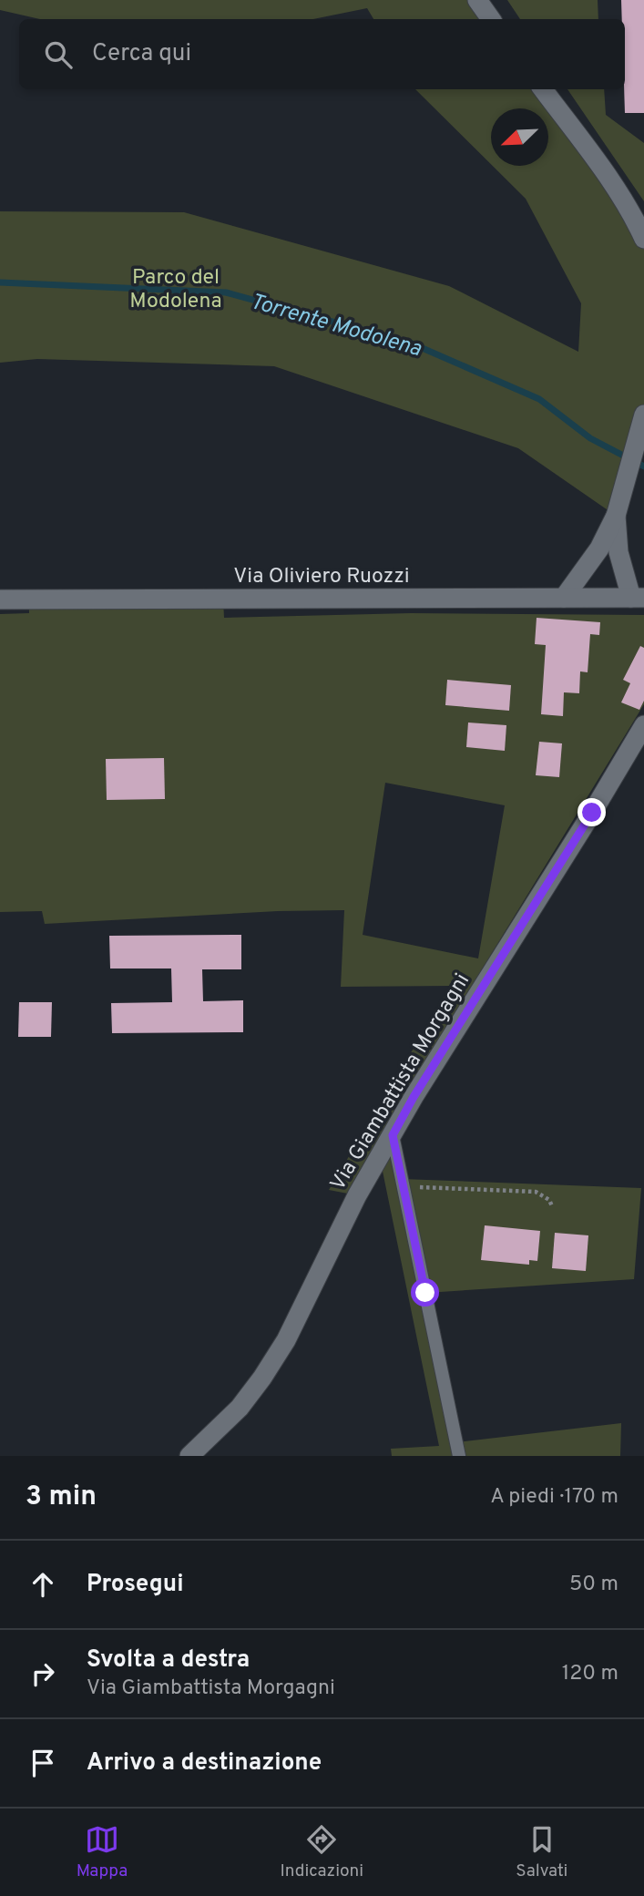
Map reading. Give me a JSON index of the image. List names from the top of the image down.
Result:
{
  "streets": {
    "street": ["Via Oliviero Ruozzi", "Via Giambattista Morgagni"]
  },
  "water": ["Torrente Modolena"],
  "parks": ["Parco del Modolena"],
  "north": "bottom left",
  "page": {
    "search": "Cerca qui",
    "heading": ["3 min", "A piedi · 170 m"],
    "list": [
      ["Prosegui", "50 m"],
      ["Svolta a destra", "Via Giambattista Morgagni", "120 m"],
      "Arrivo a destinazione"
    ],
    "nav": ["Mappa", "Indicazioni", "Salvati"]
  }
}
